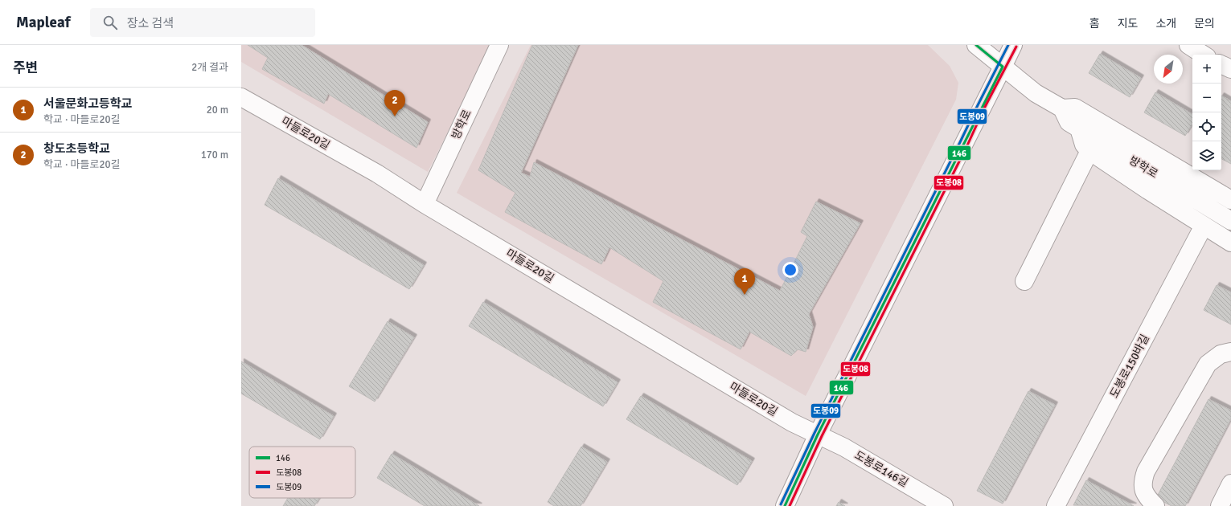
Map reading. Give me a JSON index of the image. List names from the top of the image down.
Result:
{
  "streets": {
    "street": [
      "방학로",
      "마들로20길",
      "도봉로150바길",
      "도봉로146길"
    ]
  },
  "crossings": [
    ["방학로", "마들로20길"],
    ["마들로20길", "도봉로146길"]
  ],
  "lines": ["transit line 146", "transit line 도봉09", "transit line 도봉08"],
  "legend": ["146", "도봉08", "도봉09"],
  "north": "bottom left",
  "page": {
    "header": "Mapleaf",
    "search": "장소 검색",
    "nav": [
      "홈",
      "지도",
      "소개",
      "문의"
    ],
    "heading": ["주변", "2개 결과"],
    "map_buttons": ["+", "−"],
    "list": [
      {
        "mark": "1",
        "name": "서울문화고등학교",
        "note": "학교 · 마들로20길",
        "value": "20 m"
      },
      {
        "mark": "2",
        "name": "창도초등학교",
        "note": "학교 · 마들로20길",
        "value": "170 m"
      }
    ],
    "pins": ["2", "1"]
  }
}
